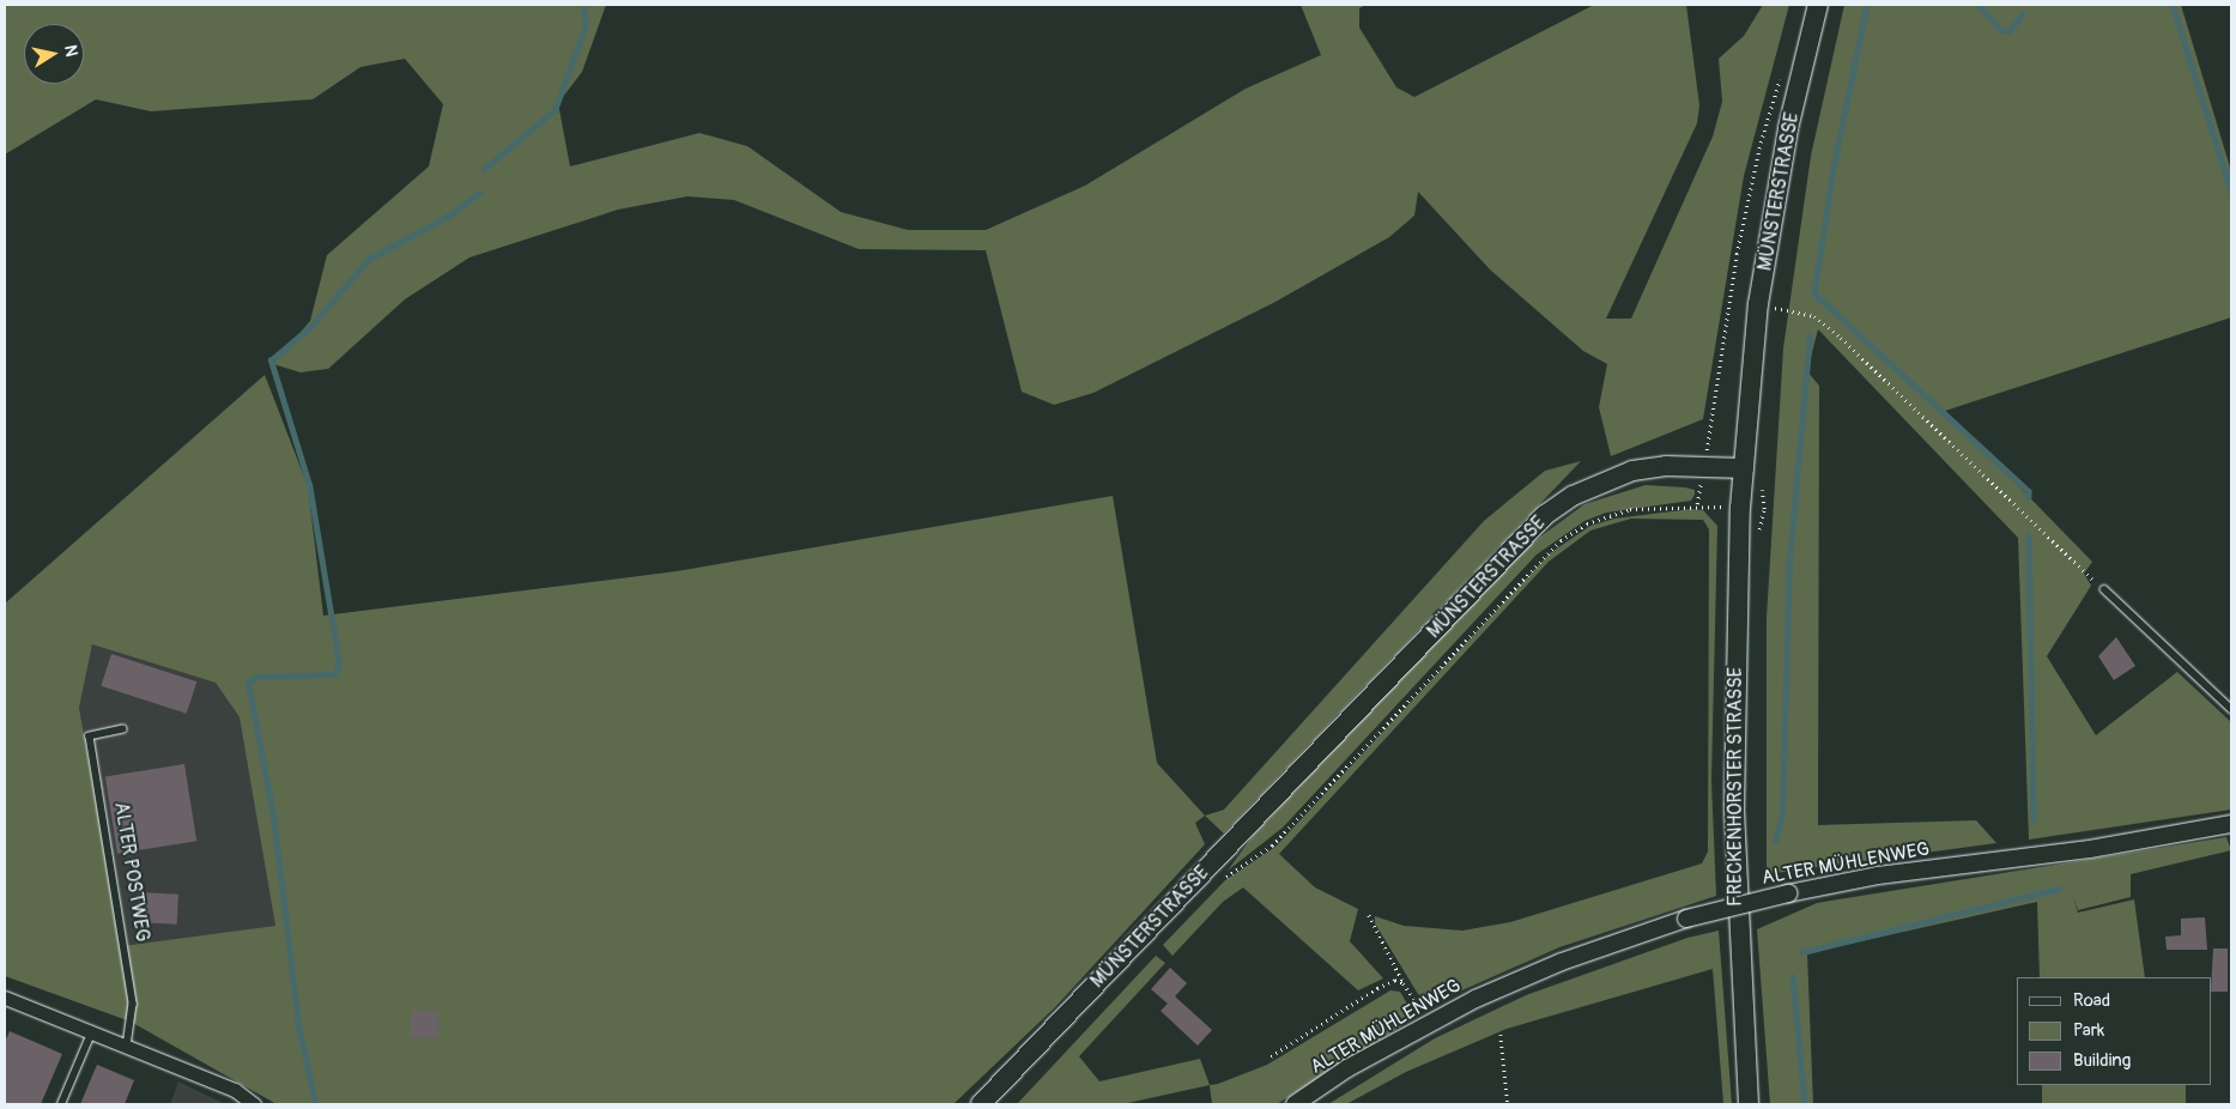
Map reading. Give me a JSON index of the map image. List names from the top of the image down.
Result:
{
  "streets": {
    "main road": ["MÜNSTERSTRASSE", "FRECKENHORSTER STRASSE"],
    "street": ["ALTER MÜHLENWEG"],
    "lane": ["ALTER POSTWEG"]
  },
  "crossings": [
    ["MÜNSTERSTRASSE", "FRECKENHORSTER STRASSE"]
  ],
  "legend": ["Road", "Park", "Building"],
  "north": "right"
}
